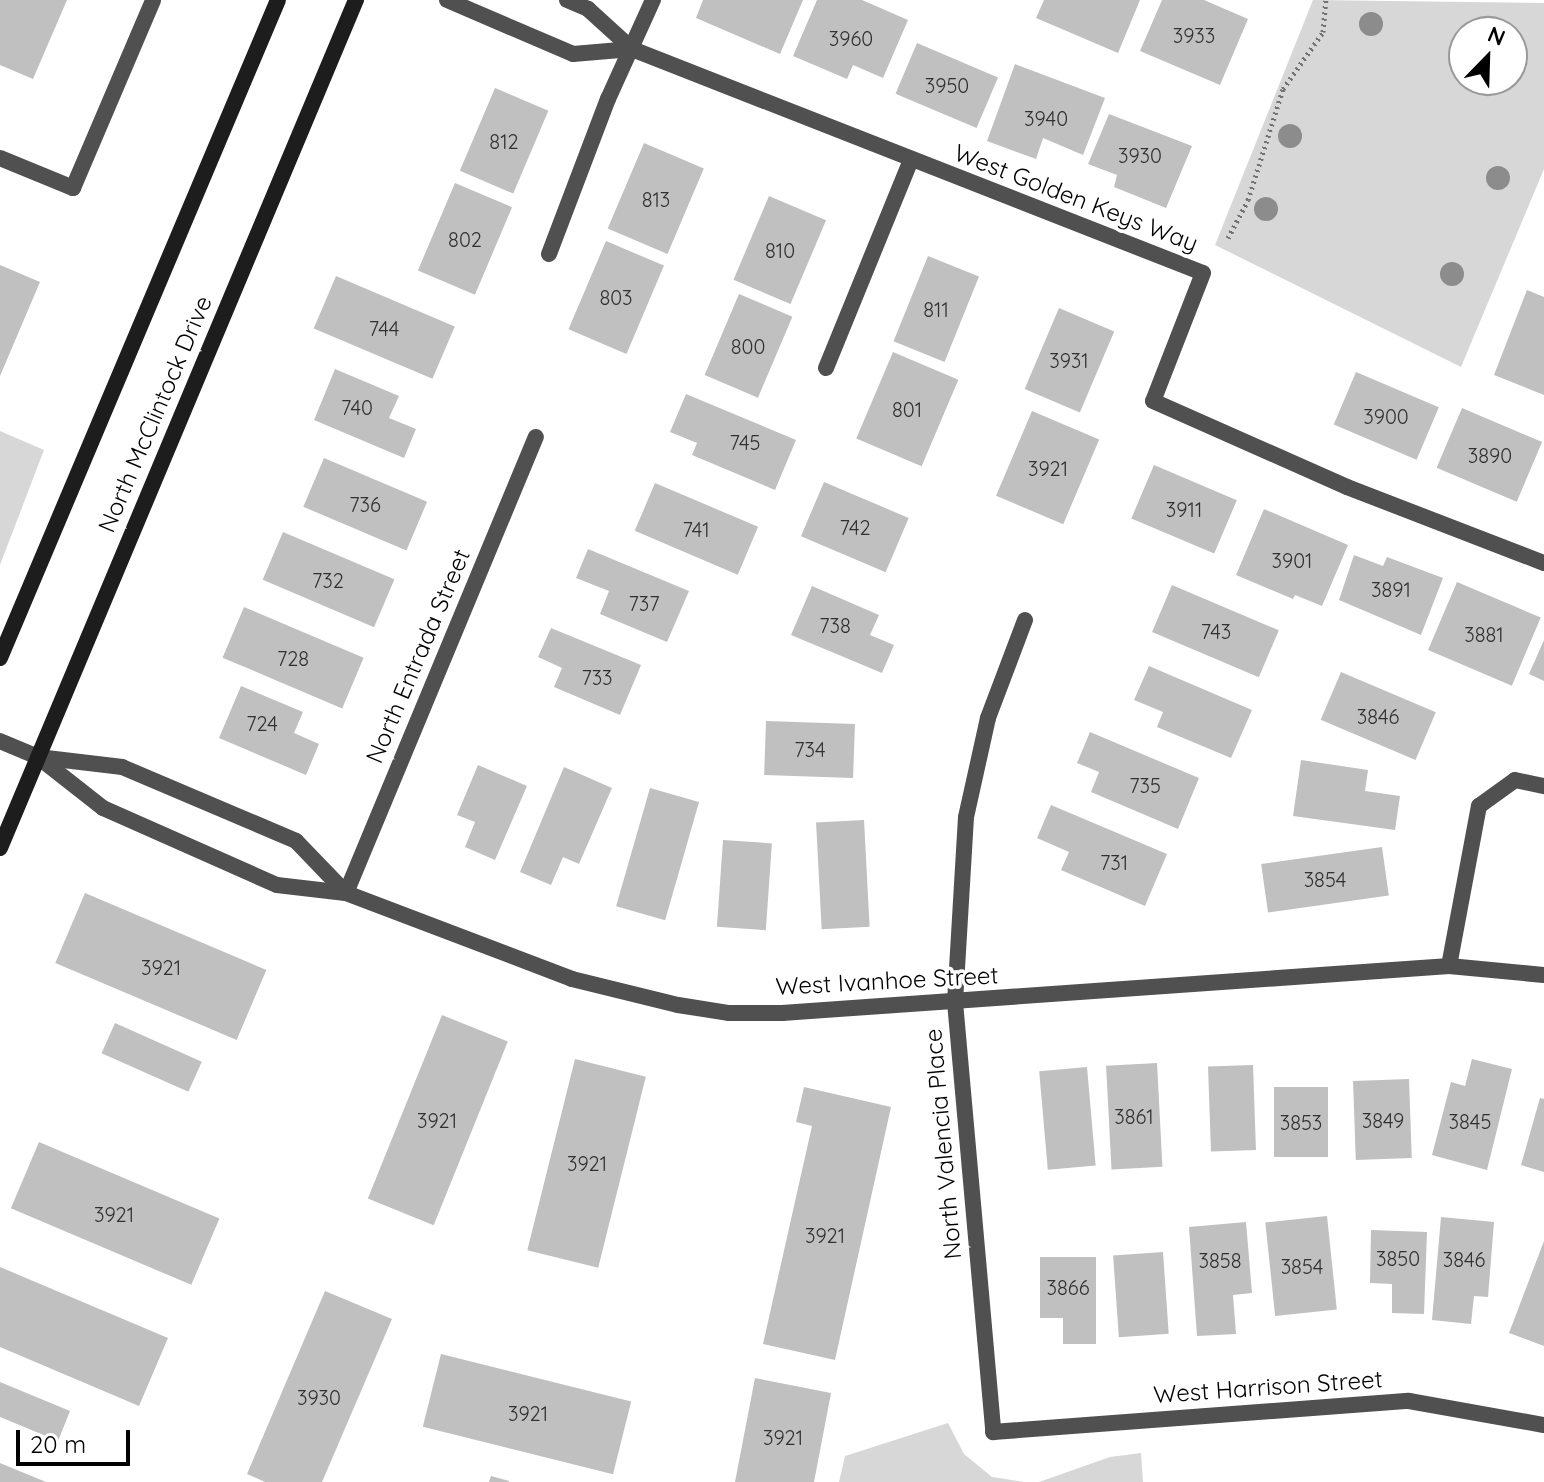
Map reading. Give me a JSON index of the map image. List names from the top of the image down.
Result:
{
  "streets": {
    "main road": ["North McClintock Drive"],
    "street": [
      "West Golden Keys Way",
      "North Entrada Street",
      "West Ivanhoe Street",
      "North Valencia Place",
      "West Harrison Street"
    ]
  },
  "crossings": [
    ["North McClintock Drive", "West Ivanhoe Street"],
    ["North Entrada Street", "West Ivanhoe Street"],
    ["West Ivanhoe Street", "North Valencia Place"],
    ["North Valencia Place", "West Harrison Street"]
  ],
  "house_numbers": [
    "3933",
    "3960",
    "3950",
    "3940",
    "812",
    "3930",
    "813",
    "802",
    "810",
    "803",
    "811",
    "744",
    "800",
    "3931",
    "740",
    "801",
    "3900",
    "745",
    "3890",
    "3921",
    "736",
    "3911",
    "742",
    "741",
    "3901",
    "732",
    "3891",
    "737",
    "738",
    "743",
    "3881",
    "728",
    "733",
    "3846",
    "724",
    "734",
    "735",
    "731",
    "3854",
    "3921",
    "3861",
    "3921",
    "3849",
    "3845",
    "3853",
    "3921",
    "3921",
    "3921",
    "3850",
    "3846",
    "3858",
    "3854",
    "3866",
    "3930",
    "3921",
    "3921"
  ],
  "scale_bar": "20 m",
  "north": "top right"
}
